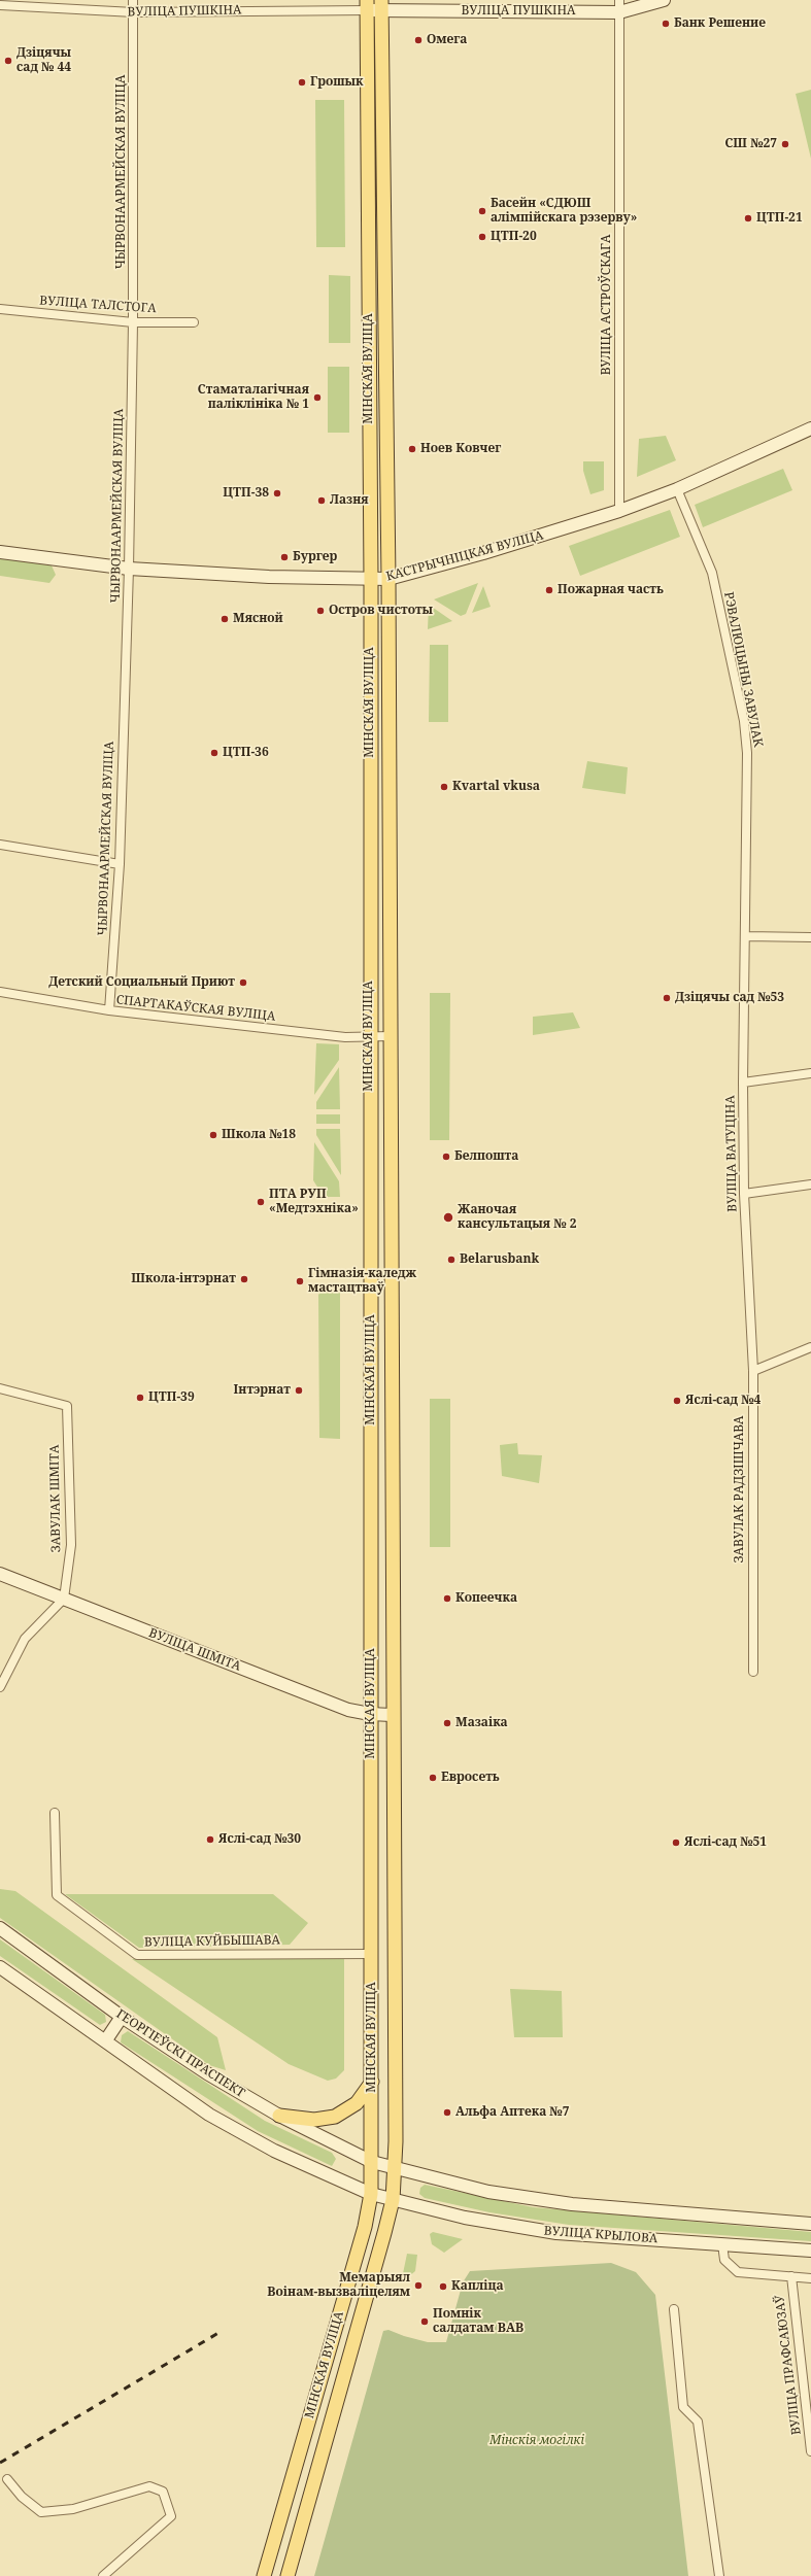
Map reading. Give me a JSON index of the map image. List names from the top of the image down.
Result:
{
  "streets": {
    "main road": [
      "ВУЛІЦА ПУШКІНА",
      "МІНСКАЯ ВУЛІЦА",
      "КАСТРЫЧНІЦКАЯ ВУЛІЦА",
      "ВУЛІЦА ШМІТА",
      "ГЕОРГІЕЎСКІ ПРАСПЕКТ",
      "ВУЛІЦА КРЫЛОВА"
    ],
    "street": [
      "ЧЫРВОНААРМЕЙСКАЯ ВУЛІЦА",
      "ВУЛІЦА ТАЛСТОГА",
      "ВУЛІЦА АСТРОЎСКАГА",
      "РЭВАЛЮЦЫНЫ ЗАВУЛАК",
      "СПАРТАКАЎСКАЯ ВУЛІЦА",
      "ВУЛІЦА ВАТУЦІНА",
      "ЗАВУЛАК РАДЗІШЧАВА",
      "ЗАВУЛАК ШМІТА",
      "ВУЛІЦА КУЙБЫШАВА",
      "ВУЛІЦА ПРАФСАЮЗАЎ"
    ]
  },
  "crossings": [
    ["ВУЛІЦА ПУШКІНА", "ЧЫРВОНААРМЕЙСКАЯ ВУЛІЦА"],
    ["ВУЛІЦА ПУШКІНА", "ВУЛІЦА АСТРОЎСКАГА"],
    ["ВУЛІЦА ПУШКІНА", "МІНСКАЯ ВУЛІЦА"],
    ["ЧЫРВОНААРМЕЙСКАЯ ВУЛІЦА", "ВУЛІЦА ТАЛСТОГА"],
    ["ЧЫРВОНААРМЕЙСКАЯ ВУЛІЦА", "КАСТРЫЧНІЦКАЯ ВУЛІЦА"],
    ["ЧЫРВОНААРМЕЙСКАЯ ВУЛІЦА", "СПАРТАКАЎСКАЯ ВУЛІЦА"],
    ["ВУЛІЦА АСТРОЎСКАГА", "КАСТРЫЧНІЦКАЯ ВУЛІЦА"],
    ["МІНСКАЯ ВУЛІЦА", "КАСТРЫЧНІЦКАЯ ВУЛІЦА"],
    ["МІНСКАЯ ВУЛІЦА", "СПАРТАКАЎСКАЯ ВУЛІЦА"],
    ["МІНСКАЯ ВУЛІЦА", "ВУЛІЦА ШМІТА"],
    ["МІНСКАЯ ВУЛІЦА", "ВУЛІЦА КУЙБЫШАВА"],
    ["МІНСКАЯ ВУЛІЦА", "ГЕОРГІЕЎСКІ ПРАСПЕКТ"],
    ["МІНСКАЯ ВУЛІЦА", "ВУЛІЦА КРЫЛОВА"],
    ["КАСТРЫЧНІЦКАЯ ВУЛІЦА", "РЭВАЛЮЦЫНЫ ЗАВУЛАК"],
    ["РЭВАЛЮЦЫНЫ ЗАВУЛАК", "ВУЛІЦА ВАТУЦІНА"],
    ["ВУЛІЦА ВАТУЦІНА", "ЗАВУЛАК РАДЗІШЧАВА"],
    ["ЗАВУЛАК ШМІТА", "ВУЛІЦА ШМІТА"]
  ],
  "parks": ["Мінскія могілкі"],
  "places": [
    "Банк Решение",
    "Омега",
    "Дзіцячы сад № 44",
    "Грошык",
    "СШ №27",
    "Басейн «СДЮШ алімпійскага рэзерву»",
    "ЦТП-21",
    "ЦТП-20",
    "Стаматалагічная паліклініка № 1",
    "Ноев Ковчег",
    "ЦТП-38",
    "Лазня",
    "Бургер",
    "Пожарная часть",
    "Остров чистоты",
    "Мясной",
    "ЦТП-36",
    "Kvartal vkusa",
    "Детский Социальный Приют",
    "Дзіцячы сад №53",
    "Школа №18",
    "Белпошта",
    "ПТА РУП «Медтэхніка»",
    "Жаночая кансультацыя № 2",
    "Belarusbank",
    "Школа-інтэрнат",
    "Гімназія-каледж мастацтваў",
    "Інтэрнат",
    "ЦТП-39",
    "Яслі-сад №4",
    "Копеечка",
    "Мазаіка",
    "Евросеть",
    "Яслі-сад №30",
    "Яслі-сад №51",
    "Альфа Аптека №7",
    "Мемарыял Воінам-вызваліцелям",
    "Капліца",
    "Помнік салдатам ВАВ"
  ]
}
